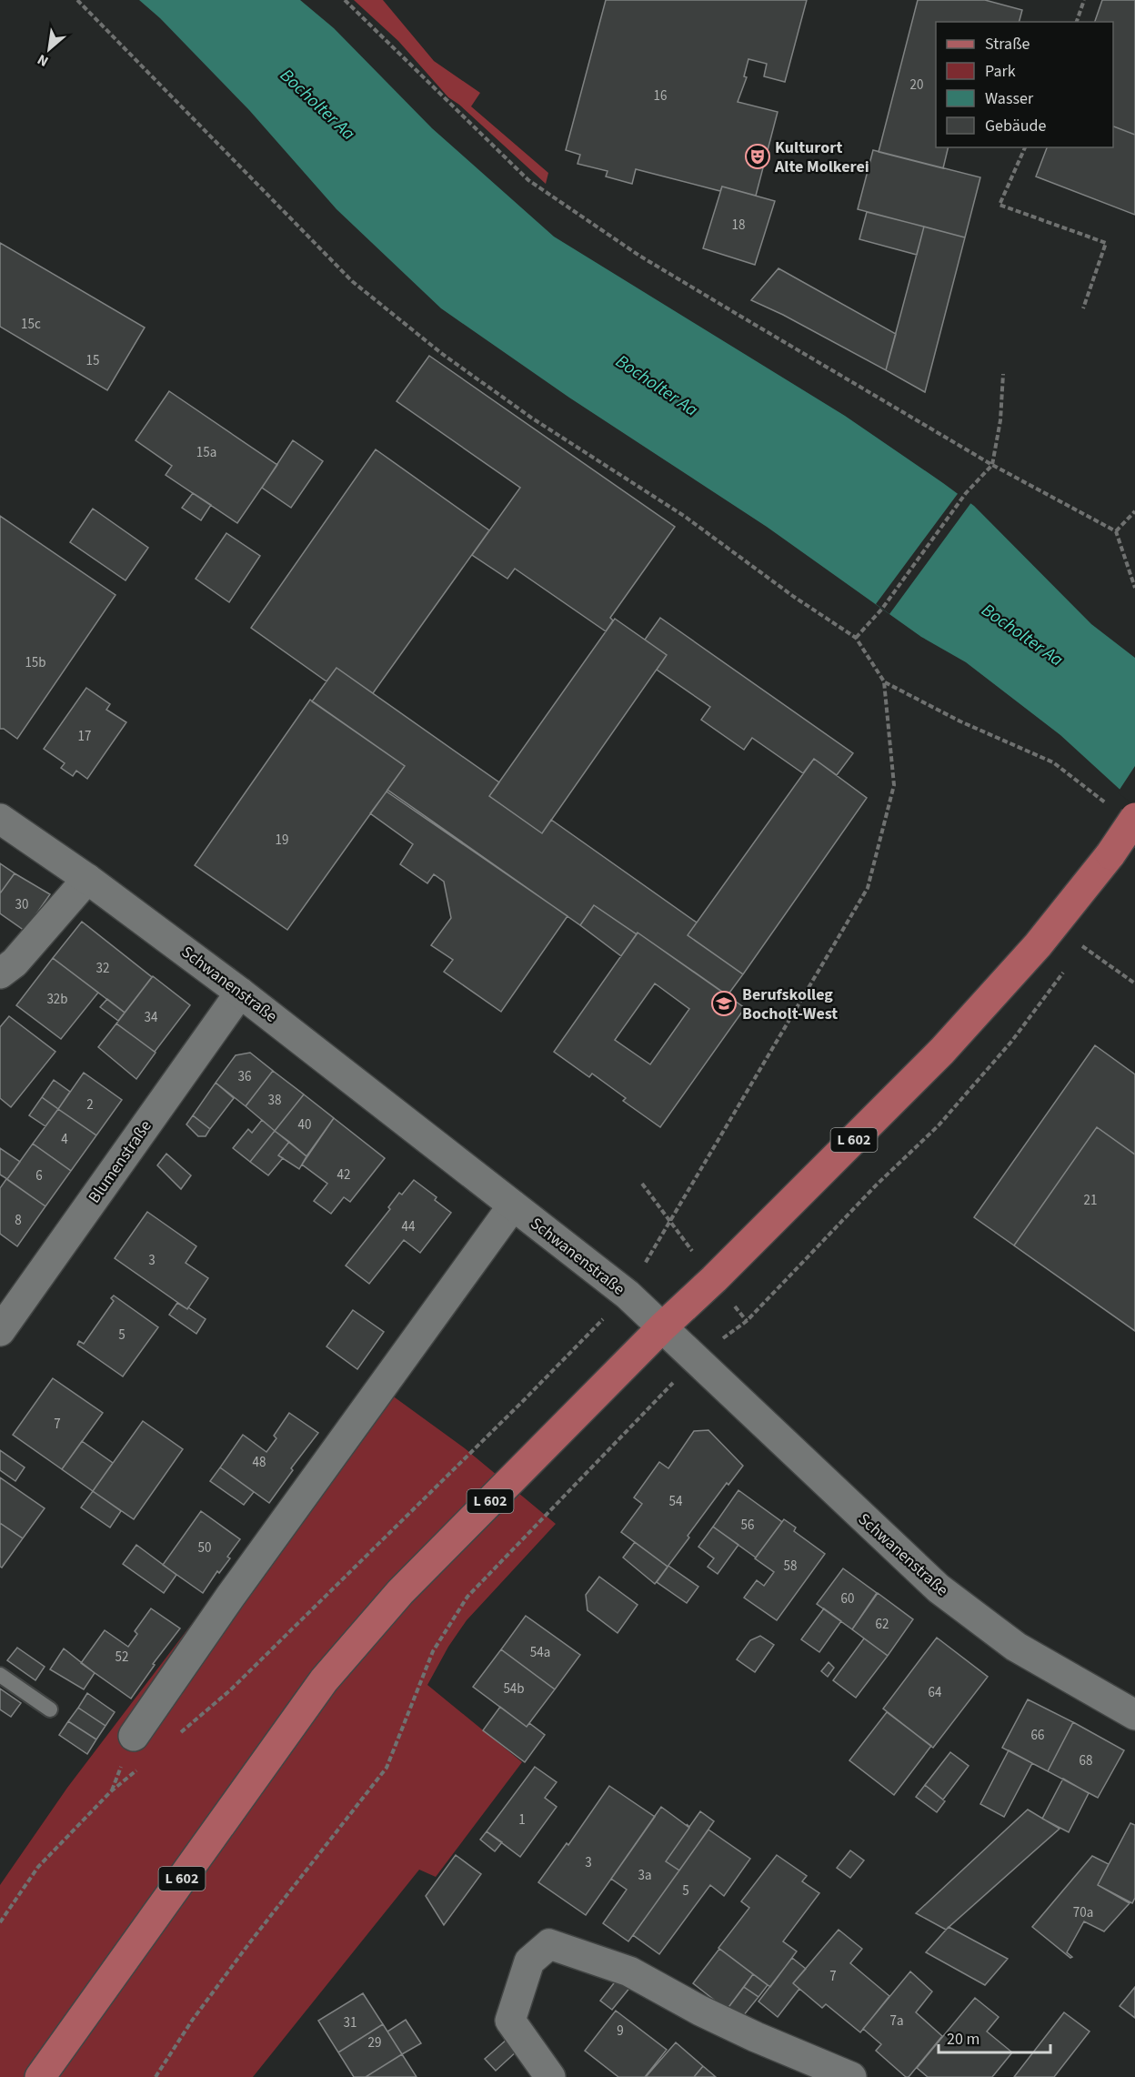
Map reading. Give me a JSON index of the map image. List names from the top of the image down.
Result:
{
  "streets": {
    "main road": ["L 602"],
    "street": ["Schwanenstraße", "Blumenstraße"]
  },
  "crossings": [
    ["Schwanenstraße", "L 602"],
    ["Schwanenstraße", "Blumenstraße"]
  ],
  "water": ["Bocholter Aa"],
  "places": {
    "theatre": ["Kulturort Alte Molkerei"],
    "school or university": ["Berufskolleg Bocholt-West"]
  },
  "house_numbers": [
    "20",
    "16",
    "18",
    "15c",
    "15",
    "15a",
    "15b",
    "17",
    "19",
    "30",
    "32",
    "32b",
    "34",
    "36",
    "38",
    "2",
    "40",
    "4",
    "42",
    "6",
    "21",
    "8",
    "44",
    "3",
    "5",
    "7",
    "48",
    "54",
    "56",
    "50",
    "58",
    "60",
    "62",
    "54a",
    "52",
    "54b",
    "64",
    "66",
    "68",
    "1",
    "3",
    "3a",
    "5",
    "70a",
    "7",
    "7a",
    "31",
    "9",
    "29"
  ],
  "legend": [
    "Straße",
    "Park",
    "Wasser",
    "Gebäude"
  ],
  "scale_bar": "20 m",
  "north": "bottom left"
}
